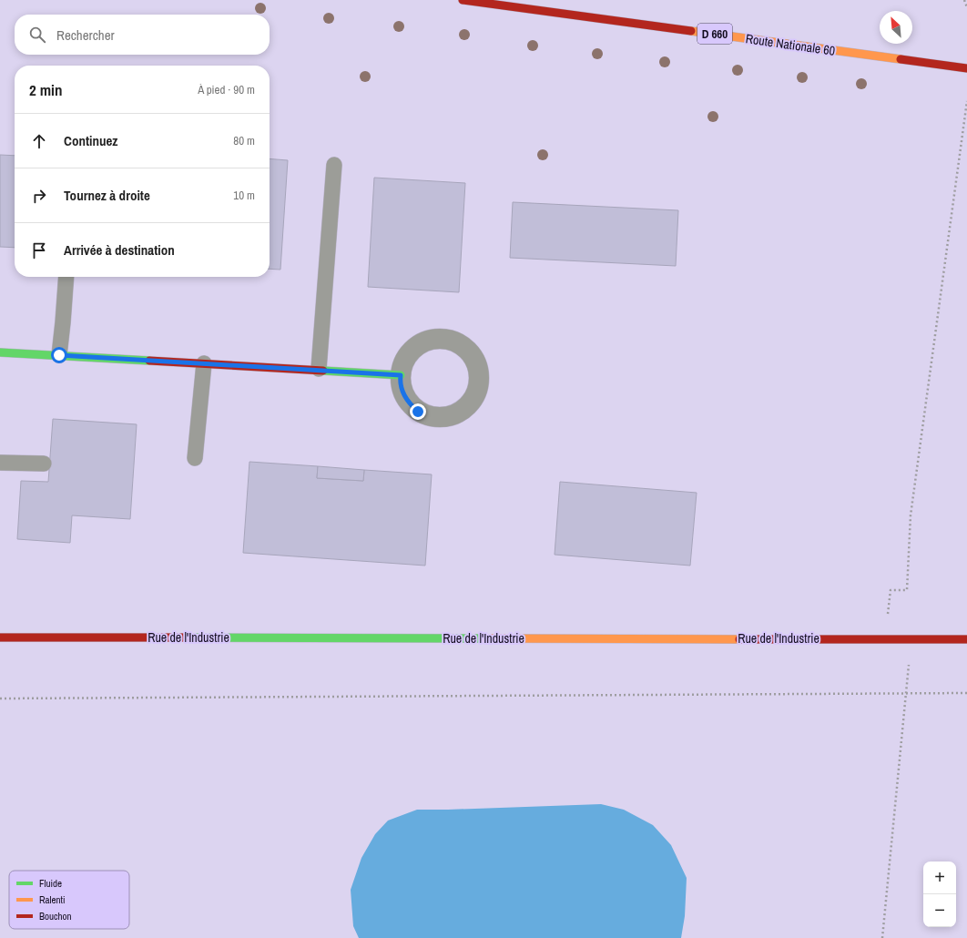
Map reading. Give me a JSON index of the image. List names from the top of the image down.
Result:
{
  "streets": {
    "street": ["D 660", "Route Nationale 60", "Rue de l'Industrie"]
  },
  "legend": ["Fluide", "Ralenti", "Bouchon"],
  "north": "top left",
  "page": {
    "search": "Rechercher",
    "heading": ["2 min", "À pied · 90 m"],
    "list": [
      ["Continuez", "80 m"],
      ["Tournez à droite", "10 m"],
      "Arrivée à destination"
    ],
    "map_buttons": ["+", "−"]
  }
}
